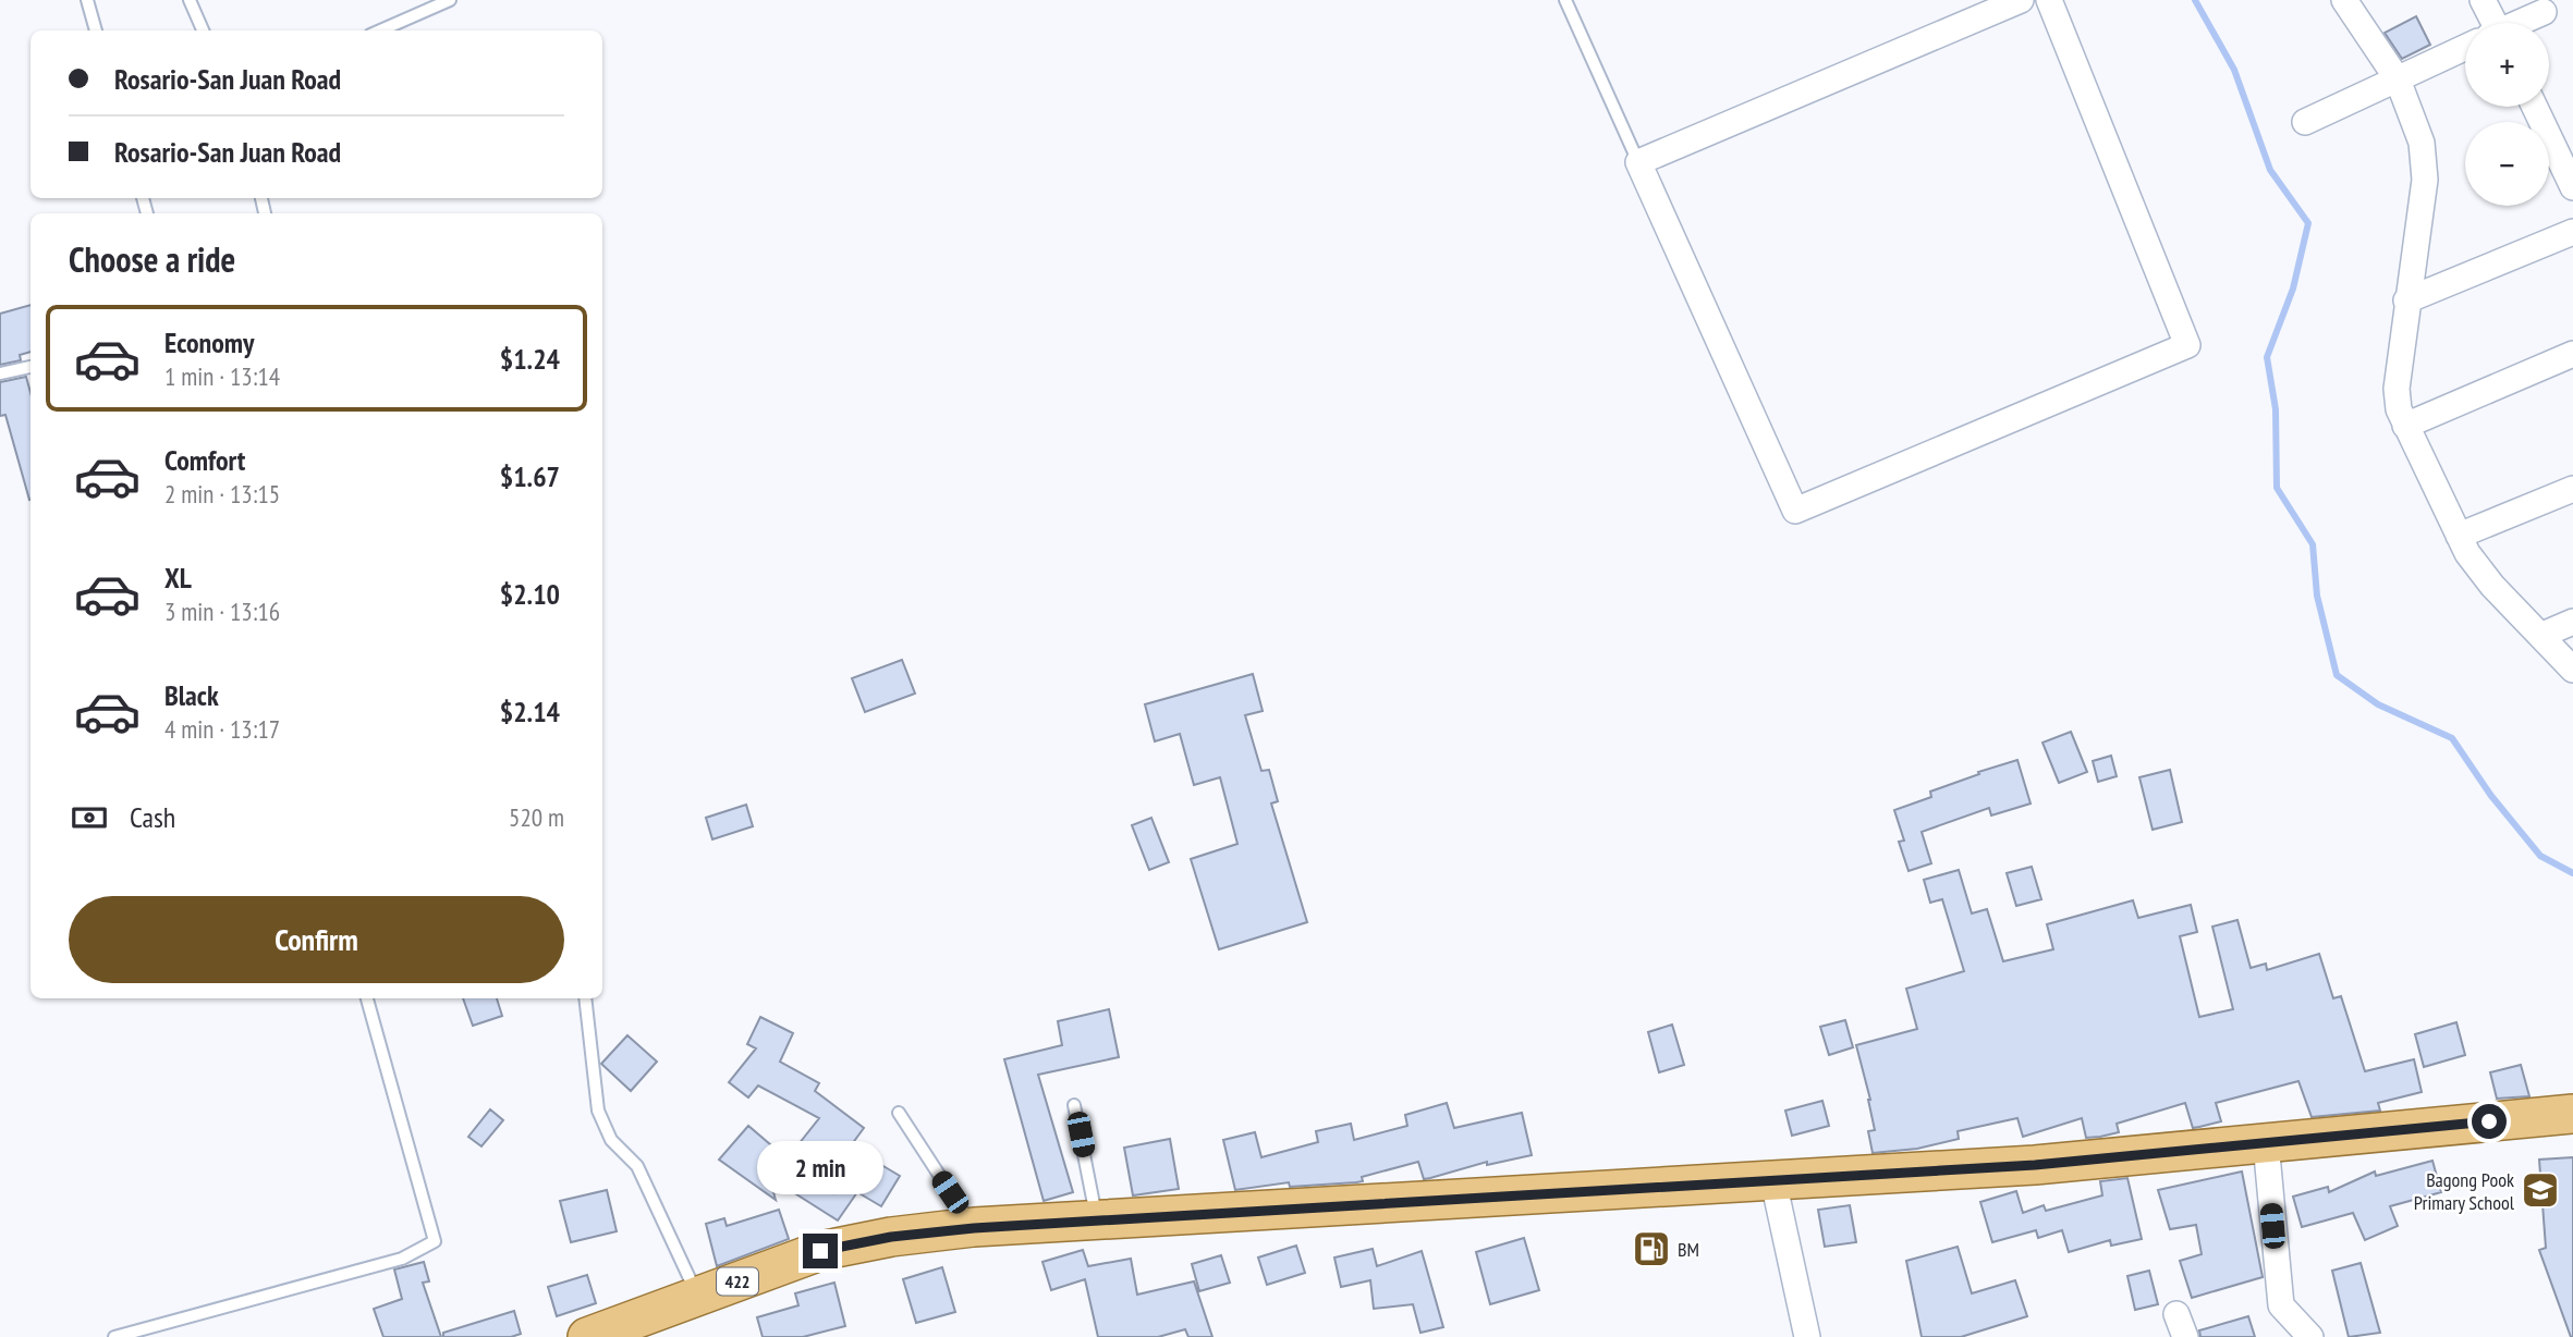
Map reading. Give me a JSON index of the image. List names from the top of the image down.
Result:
{
  "streets": {
    "main road": ["422"]
  },
  "places": {
    "school or university": ["Bagong Pook Primary School"],
    "fuel station": ["BM"]
  },
  "page": {
    "map_buttons": ["+", "−"],
    "banner": ["Rosario-San Juan Road", "Rosario-San Juan Road"],
    "heading": "Choose a ride",
    "list": [
      {
        "name": "Economy",
        "note": "1 min · 13:14",
        "value": "$1.24"
      },
      {
        "name": "Comfort",
        "note": "2 min · 13:15",
        "value": "$1.67"
      },
      {
        "name": "XL",
        "note": "3 min · 13:16",
        "value": "$2.10"
      },
      {
        "name": "Black",
        "note": "4 min · 13:17",
        "value": "$2.14"
      }
    ],
    "pay": ["Cash", "520 m"],
    "buttons": "Confirm",
    "bubble": "2 min"
  }
}
